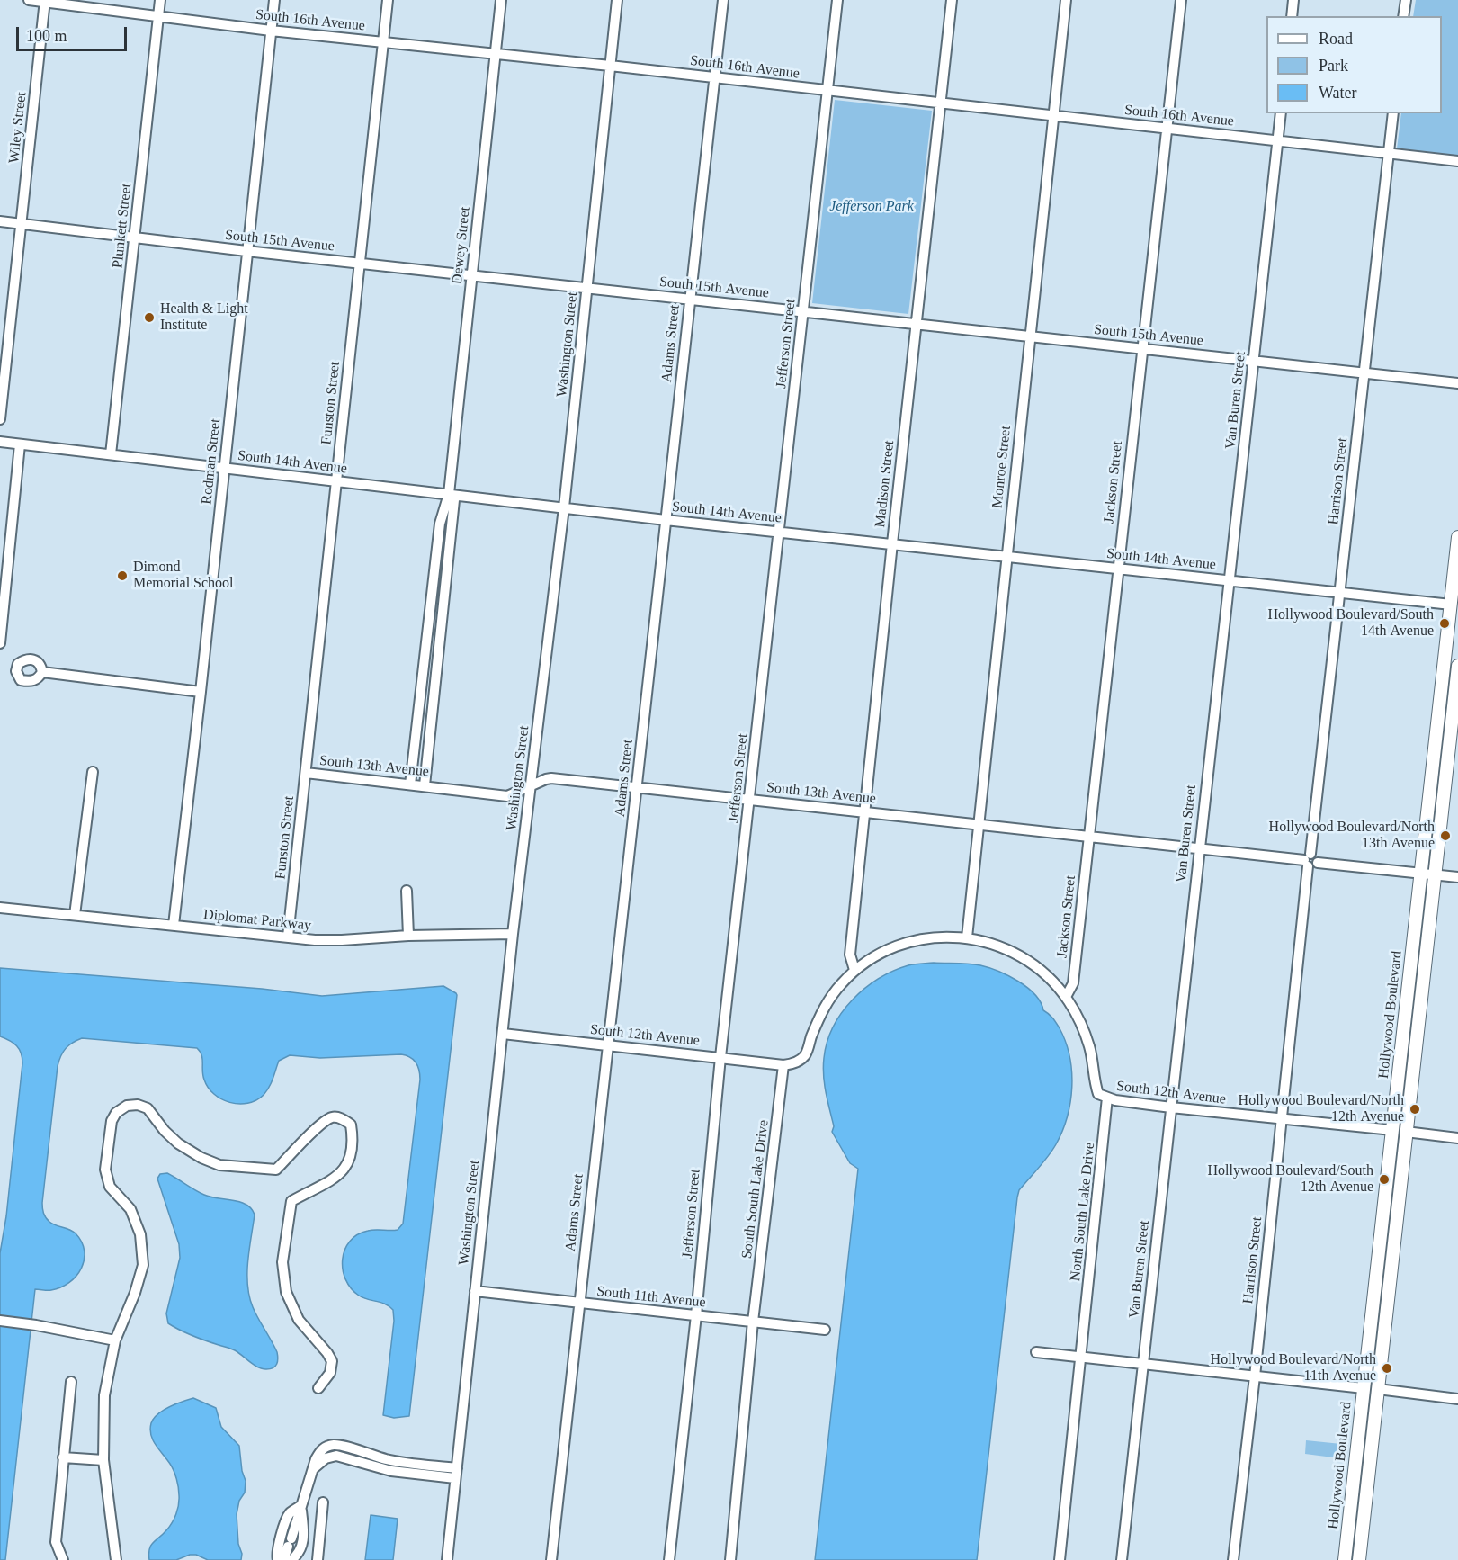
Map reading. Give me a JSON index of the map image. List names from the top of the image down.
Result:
{
  "streets": {
    "main road": ["Hollywood Boulevard"],
    "street": [
      "South 16th Avenue",
      "Wiley Street",
      "Plunkett Street",
      "South 15th Avenue",
      "Dewey Street",
      "Adams Street",
      "Jefferson Street",
      "Washington Street",
      "Van Buren Street",
      "Funston Street",
      "Rodman Street",
      "South 14th Avenue",
      "Monroe Street",
      "Harrison Street",
      "Jackson Street",
      "Madison Street",
      "South 13th Avenue",
      "Diplomat Parkway",
      "South 12th Avenue",
      "South South Lake Drive",
      "North South Lake Drive",
      "South 11th Avenue"
    ]
  },
  "crossings": [
    ["South 16th Avenue", "Wiley Street"],
    ["South 16th Avenue", "Plunkett Street"],
    ["South 16th Avenue", "Dewey Street"],
    ["South 16th Avenue", "Adams Street"],
    ["South 16th Avenue", "Jefferson Street"],
    ["South 16th Avenue", "Washington Street"],
    ["South 16th Avenue", "Van Buren Street"],
    ["South 16th Avenue", "Funston Street"],
    ["South 16th Avenue", "Rodman Street"],
    ["South 16th Avenue", "Monroe Street"],
    ["South 16th Avenue", "Harrison Street"],
    ["South 16th Avenue", "Jackson Street"],
    ["South 16th Avenue", "Madison Street"],
    ["Wiley Street", "South 15th Avenue"],
    ["Plunkett Street", "South 15th Avenue"],
    ["Plunkett Street", "South 14th Avenue"],
    ["South 15th Avenue", "Dewey Street"],
    ["South 15th Avenue", "Adams Street"],
    ["South 15th Avenue", "Jefferson Street"],
    ["South 15th Avenue", "Washington Street"],
    ["South 15th Avenue", "Van Buren Street"],
    ["South 15th Avenue", "Funston Street"],
    ["South 15th Avenue", "Rodman Street"],
    ["South 15th Avenue", "Monroe Street"],
    ["South 15th Avenue", "Harrison Street"],
    ["South 15th Avenue", "Jackson Street"],
    ["South 15th Avenue", "Madison Street"],
    ["Dewey Street", "South 14th Avenue"],
    ["Dewey Street", "South 13th Avenue"],
    ["Adams Street", "South 14th Avenue"],
    ["Adams Street", "South 13th Avenue"],
    ["Adams Street", "South 12th Avenue"],
    ["Adams Street", "South 11th Avenue"],
    ["Jefferson Street", "South 14th Avenue"],
    ["Jefferson Street", "South 13th Avenue"],
    ["Jefferson Street", "South 12th Avenue"],
    ["Jefferson Street", "South 11th Avenue"],
    ["Washington Street", "South 14th Avenue"],
    ["Washington Street", "South 13th Avenue"],
    ["Washington Street", "Diplomat Parkway"],
    ["Washington Street", "South 12th Avenue"],
    ["Washington Street", "South 11th Avenue"],
    ["Van Buren Street", "South 14th Avenue"],
    ["Van Buren Street", "South 13th Avenue"],
    ["Van Buren Street", "South 12th Avenue"],
    ["Funston Street", "South 14th Avenue"],
    ["Funston Street", "South 13th Avenue"],
    ["Funston Street", "Diplomat Parkway"],
    ["Rodman Street", "South 14th Avenue"],
    ["Rodman Street", "Diplomat Parkway"],
    ["South 14th Avenue", "Monroe Street"],
    ["South 14th Avenue", "Harrison Street"],
    ["South 14th Avenue", "Jackson Street"],
    ["South 14th Avenue", "Madison Street"],
    ["South 14th Avenue", "Hollywood Boulevard"],
    ["Monroe Street", "South 13th Avenue"],
    ["Harrison Street", "South 13th Avenue"],
    ["Harrison Street", "South 12th Avenue"],
    ["Jackson Street", "South 13th Avenue"],
    ["Madison Street", "South 13th Avenue"],
    ["South 13th Avenue", "Hollywood Boulevard"],
    ["Hollywood Boulevard", "South 12th Avenue"],
    ["South 12th Avenue", "South South Lake Drive"],
    ["South 12th Avenue", "North South Lake Drive"],
    ["South South Lake Drive", "South 11th Avenue"]
  ],
  "parks": ["Jefferson Park"],
  "places": [
    "Health & Light Institute",
    "Dimond Memorial School",
    "Hollywood Boulevard/South 14th Avenue",
    "Hollywood Boulevard/North 13th Avenue",
    "Hollywood Boulevard/North 12th Avenue",
    "Hollywood Boulevard/South 12th Avenue",
    "Hollywood Boulevard/North 11th Avenue"
  ],
  "legend": ["Road", "Park", "Water"],
  "scale_bar": "100 m"
}
